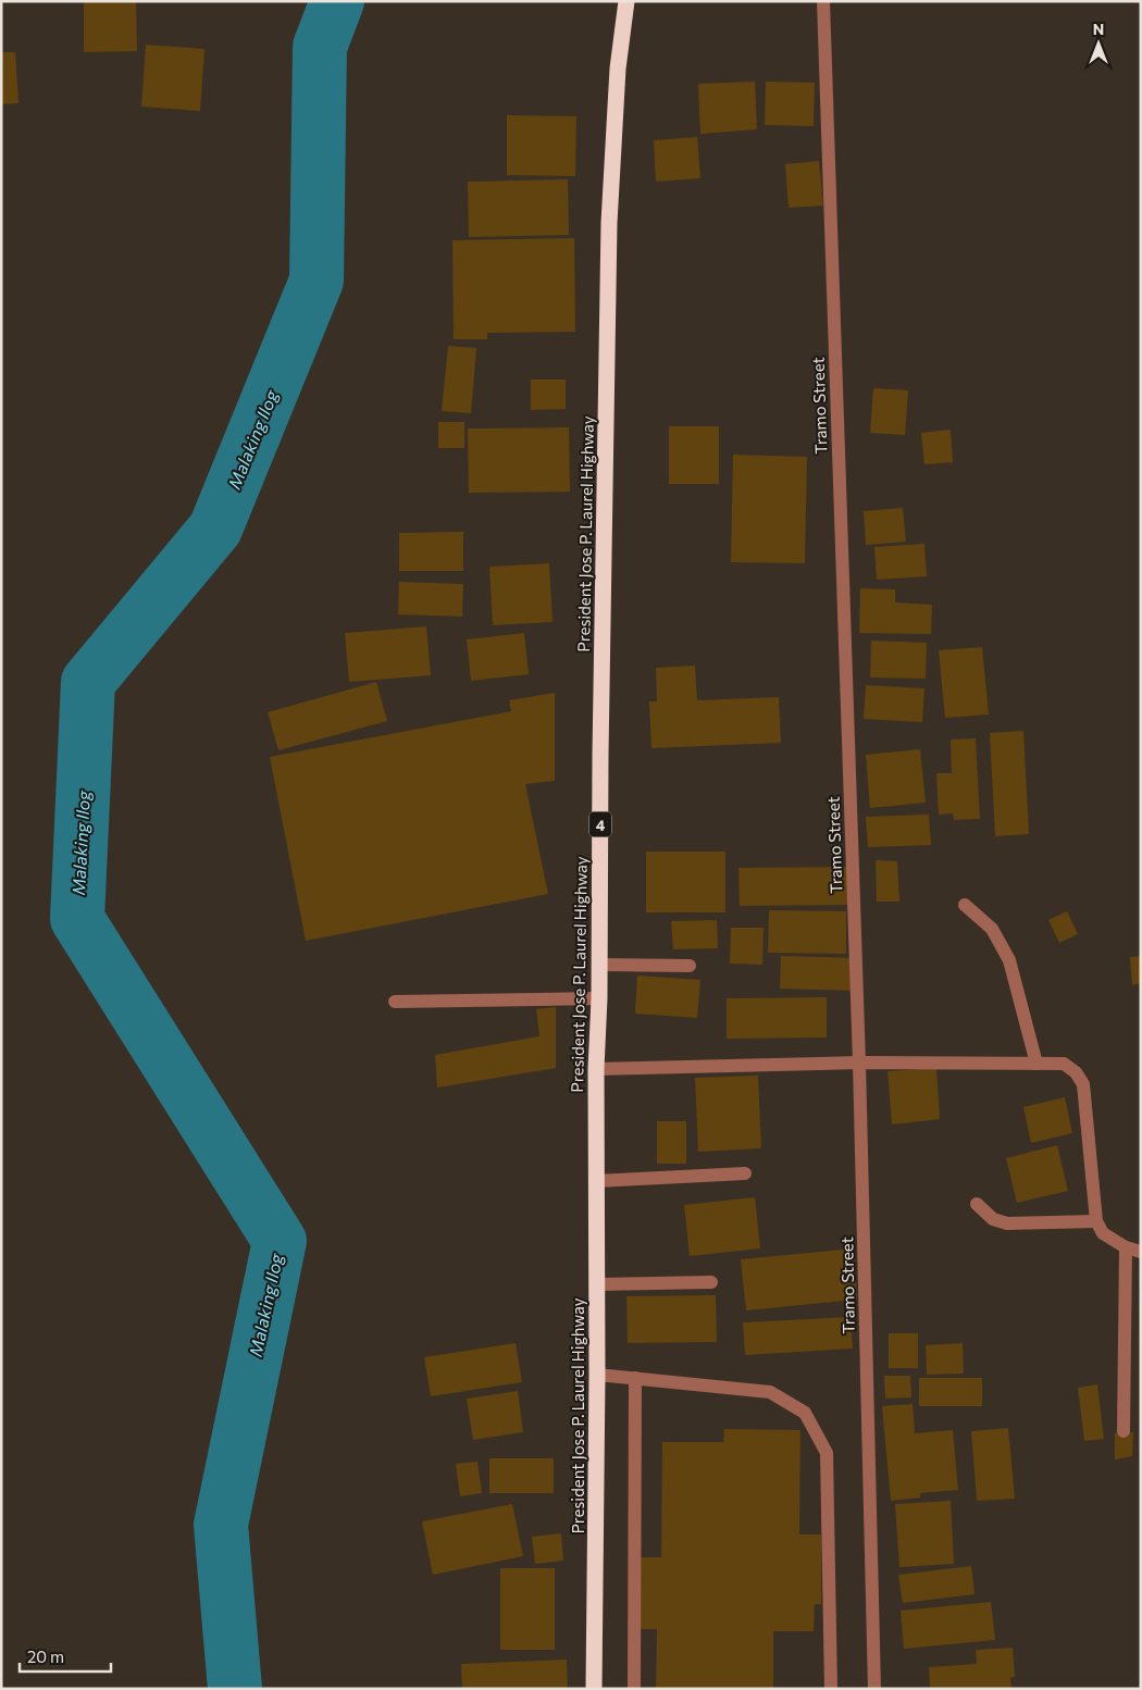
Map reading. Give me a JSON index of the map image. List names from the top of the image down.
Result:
{
  "streets": {
    "highway": ["President Jose P. Laurel Highway", "4"],
    "street": ["Tramo Street"]
  },
  "water": ["Malaking Ilog"],
  "scale_bar": "20 m",
  "north": "top"
}
